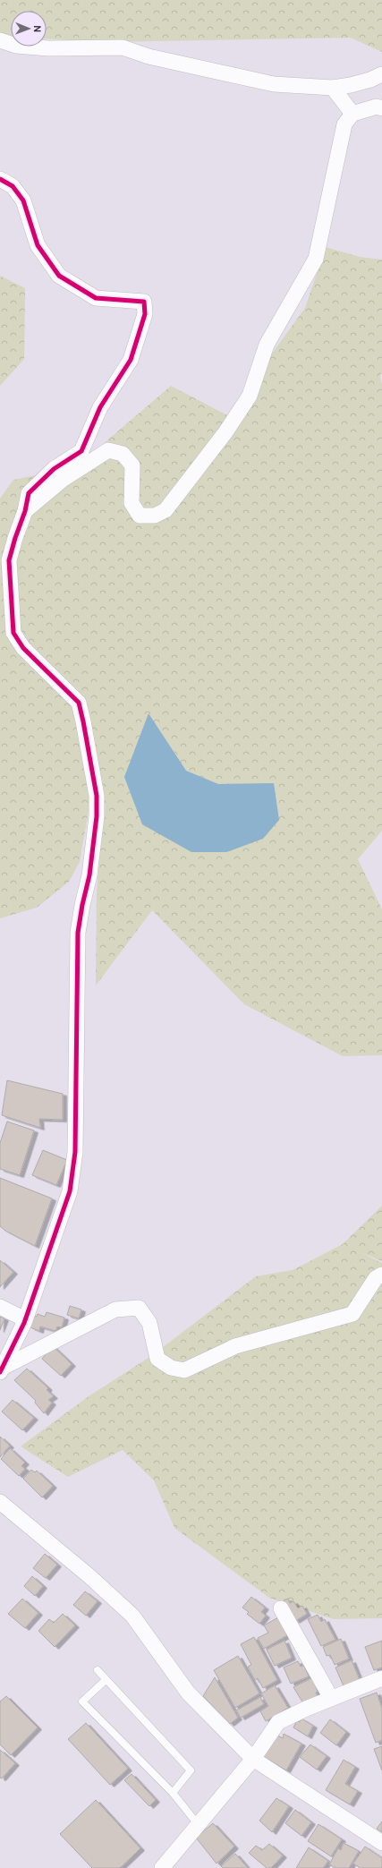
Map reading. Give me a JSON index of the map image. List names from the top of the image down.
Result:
{
  "north": "right"
}
